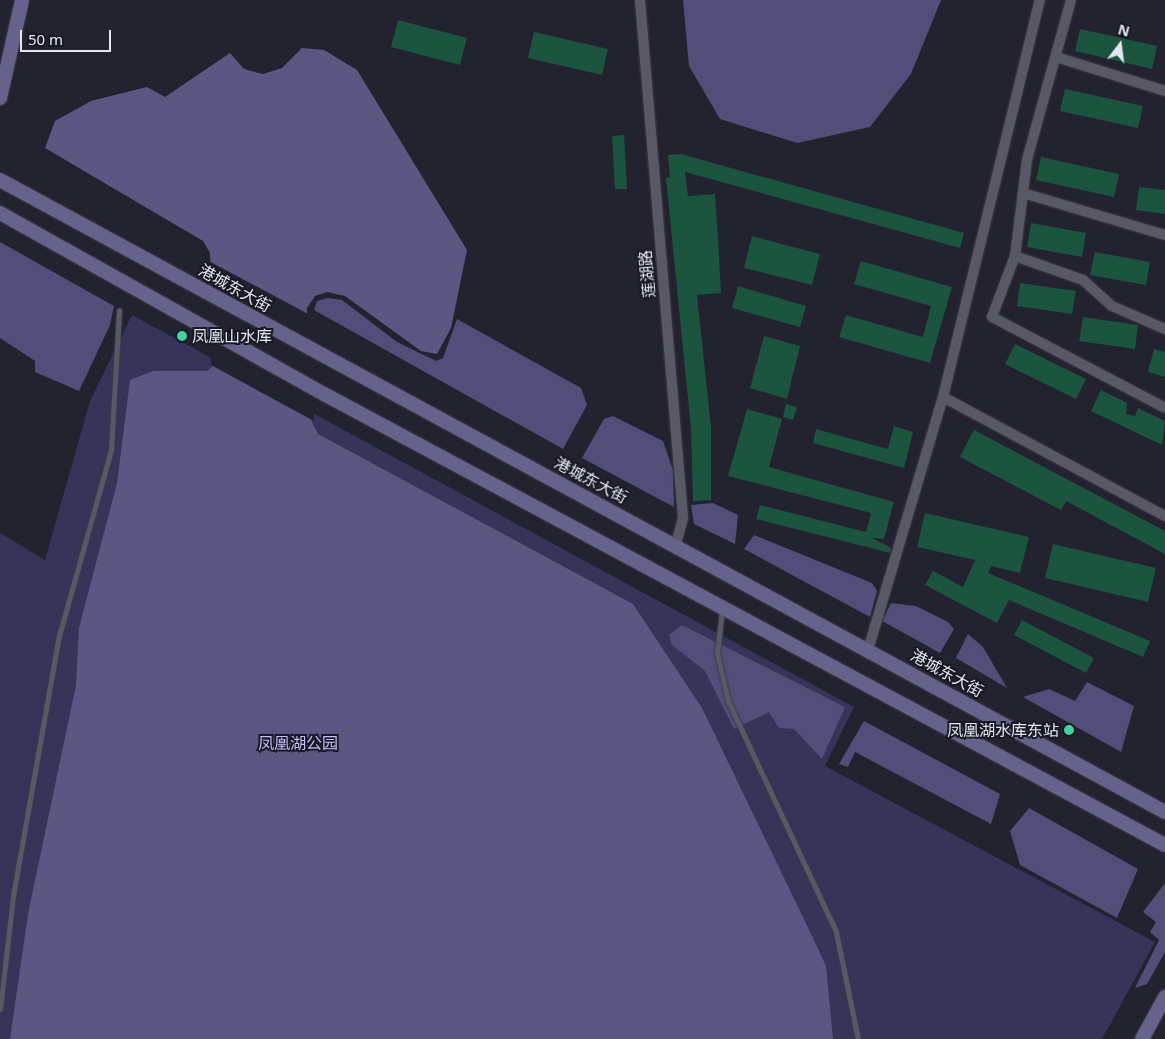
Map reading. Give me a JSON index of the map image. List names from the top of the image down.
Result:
{
  "streets": {
    "main road": ["港城东大街"],
    "street": ["莲湖路"]
  },
  "crossings": [
    ["莲湖路", "港城东大街"]
  ],
  "parks": ["凤凰湖公园"],
  "places": ["凤凰山水库", "凤凰湖水库东站"],
  "scale_bar": "50 m",
  "north": "top"
}
